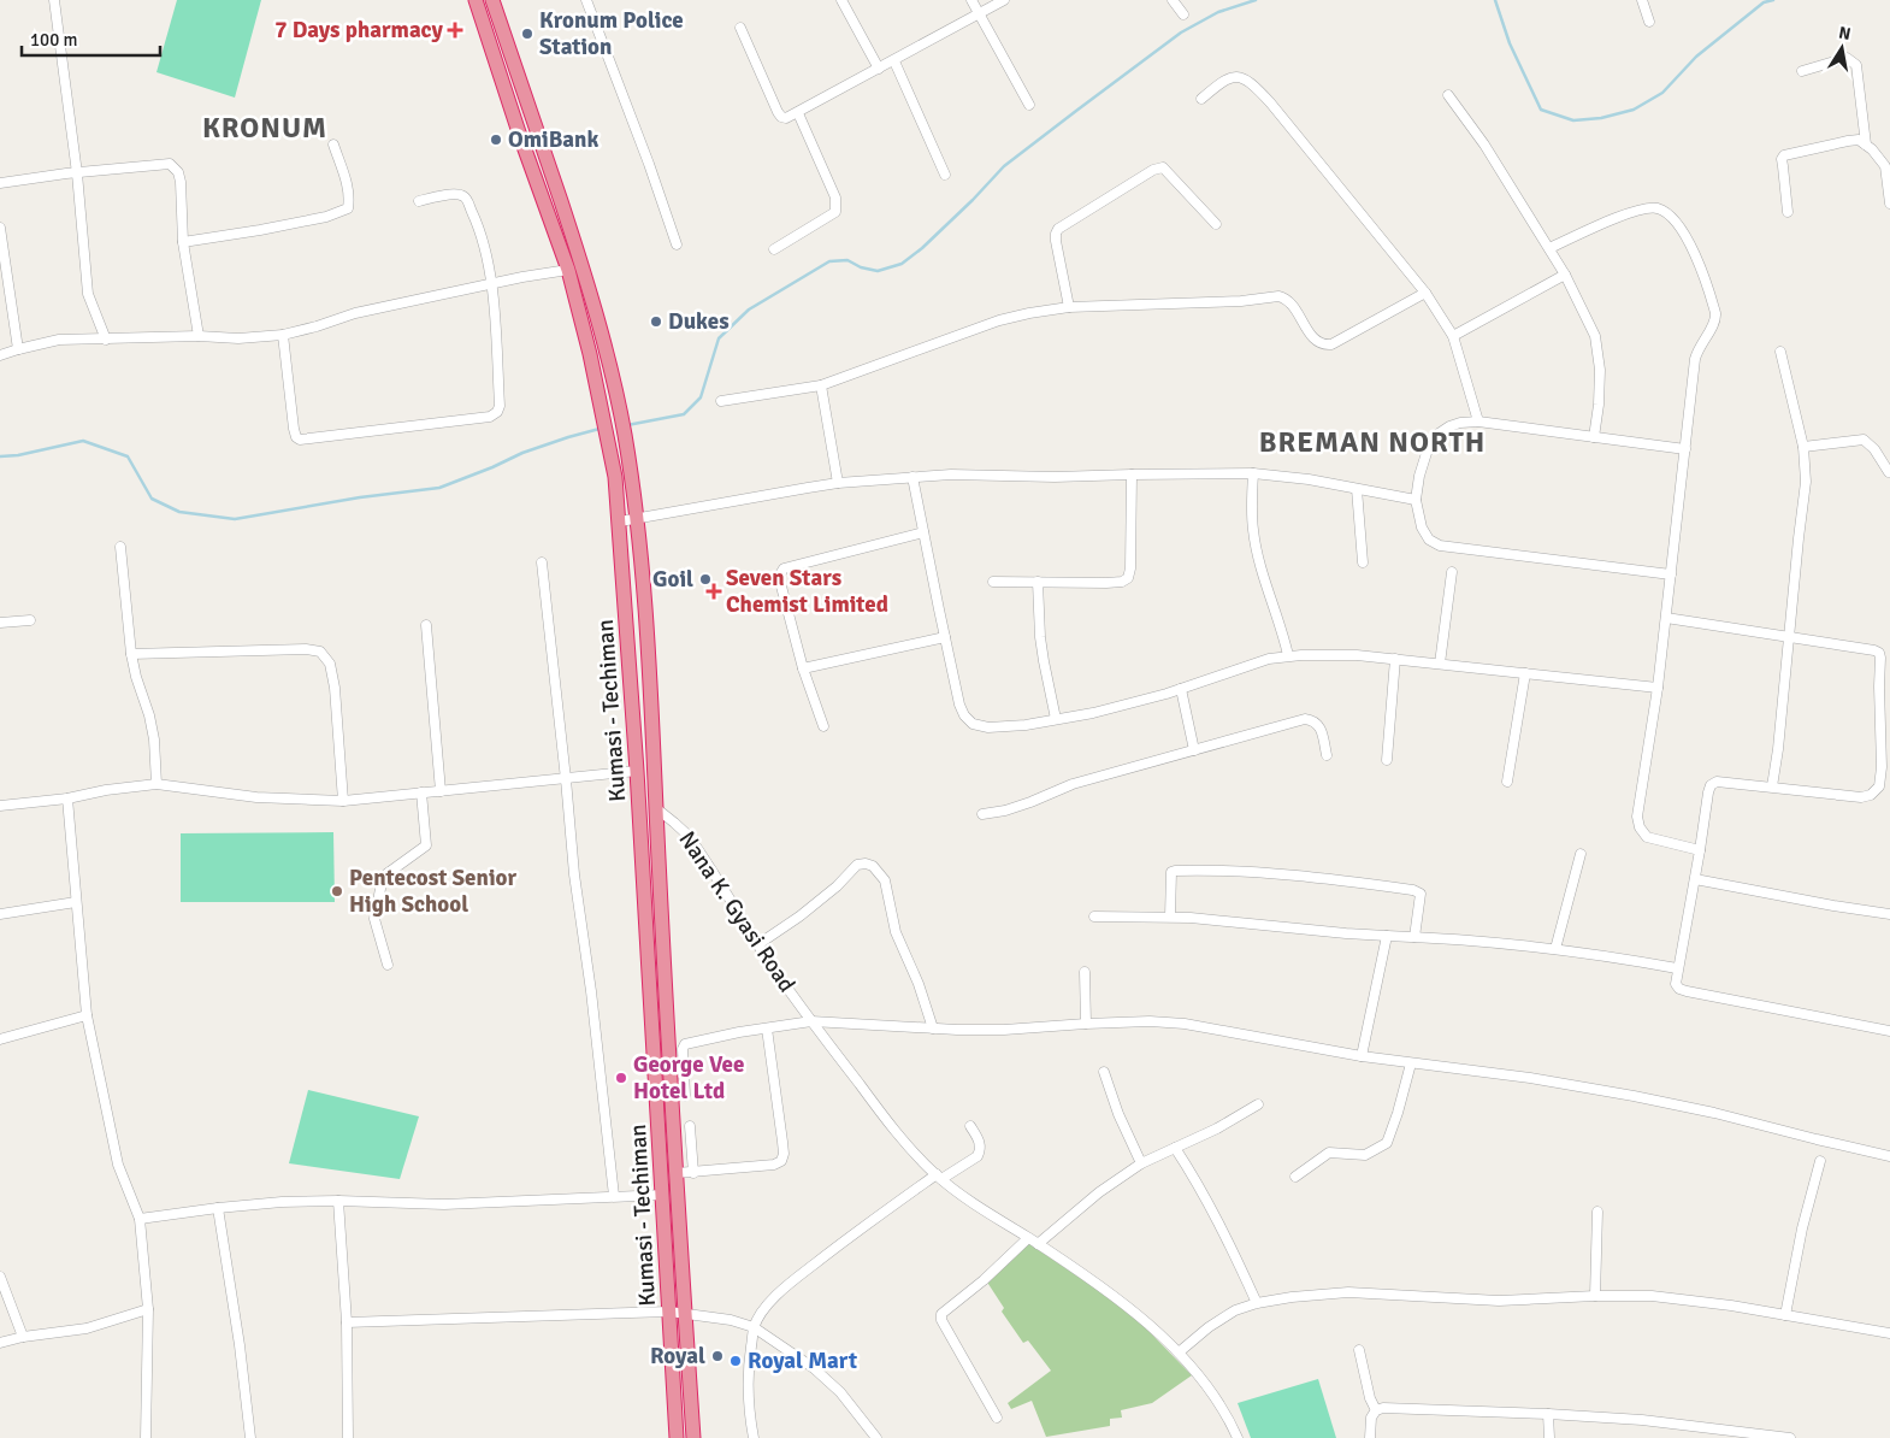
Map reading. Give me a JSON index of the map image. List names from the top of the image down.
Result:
{
  "streets": {
    "highway": ["Kumasi - Techiman"],
    "street": ["Nana K. Gyasi Road"]
  },
  "districts": ["KRONUM", "BREMAN NORTH"],
  "places": {
    "health": ["7 Days pharmacy", "Seven Stars Chemist Limited"],
    "other": [
      "Kronum Police Station",
      "OmiBank",
      "Dukes",
      "Goil",
      "Pentecost Senior High School",
      "George Vee Hotel Ltd",
      "Royal",
      "Royal Mart"
    ]
  },
  "scale_bar": "100 m",
  "north": "top"
}
